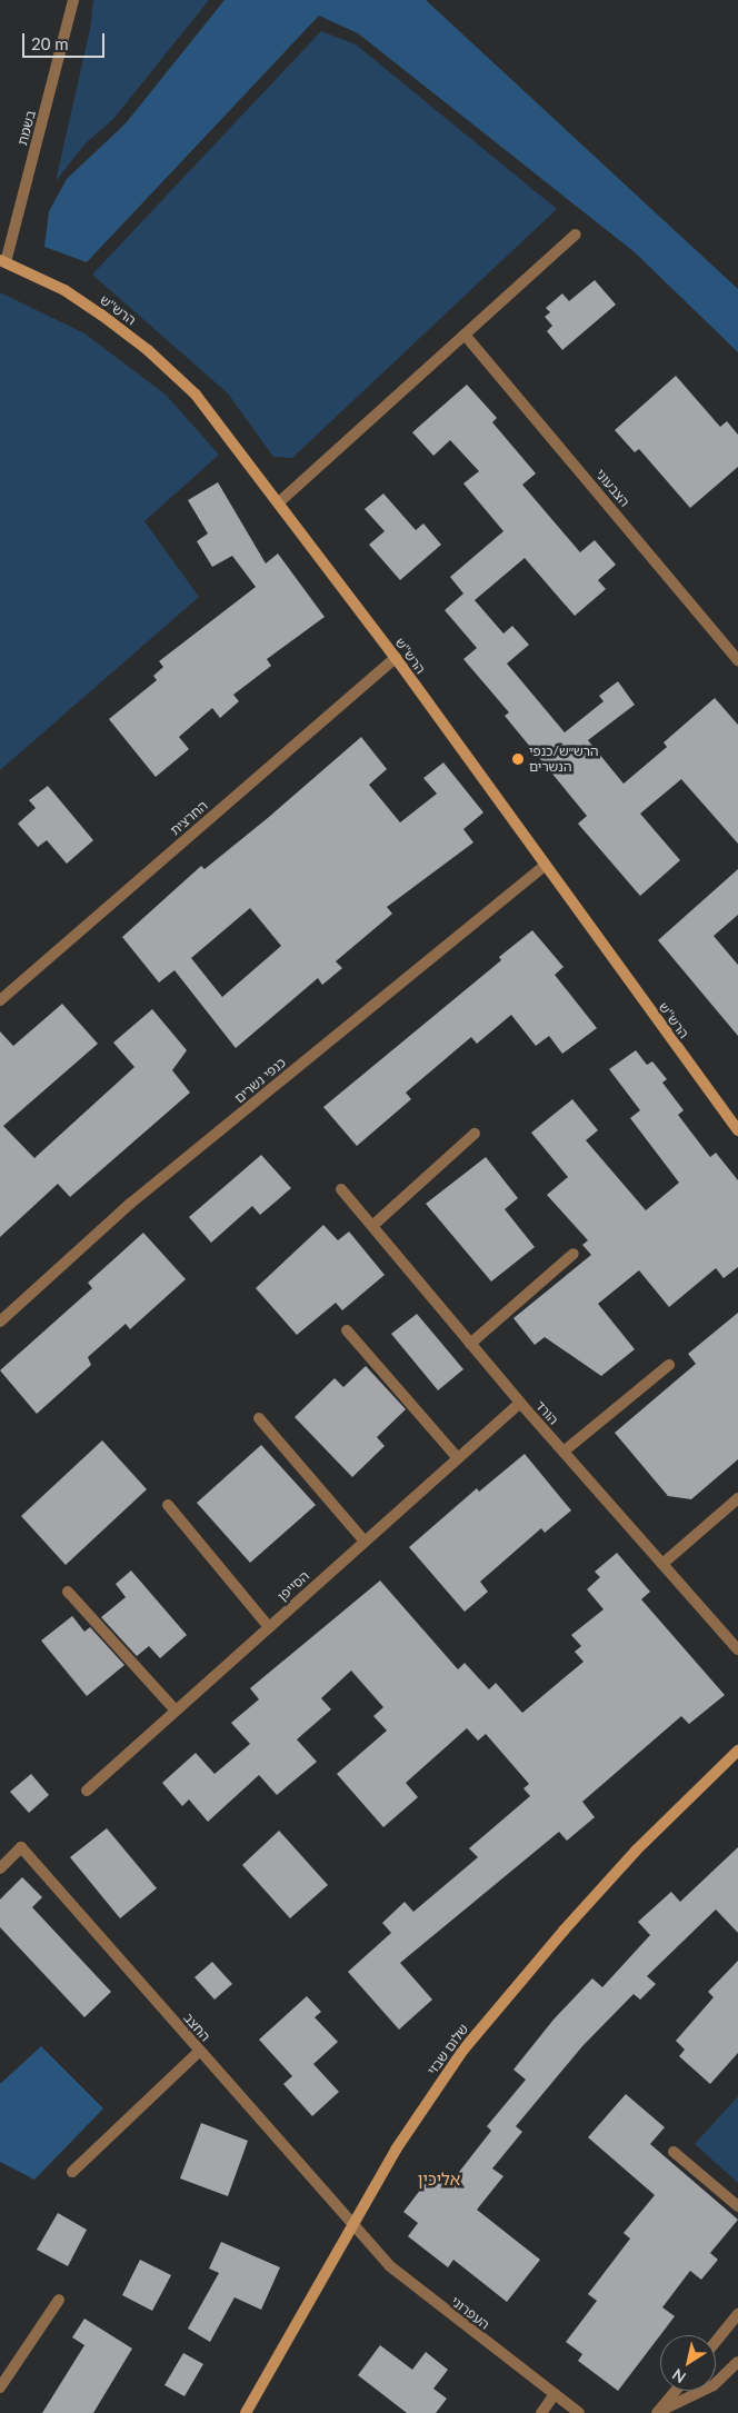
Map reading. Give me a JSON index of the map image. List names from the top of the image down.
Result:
{
  "streets": {
    "street": [
      "בשמת",
      "הרש''ש",
      "הצבעוני",
      "החרצית",
      "כנפי נשרים",
      "הורד",
      "הסייפן",
      "החצב",
      "שלום שבזי",
      "העפרוני"
    ]
  },
  "crossings": [
    ["בשמת", "הרש''ש"],
    ["הרש''ש", "החרצית"],
    ["הרש''ש", "כנפי נשרים"],
    ["הורד", "הסייפן"],
    ["החצב", "שלום שבזי"],
    ["החצב", "העפרוני"],
    ["שלום שבזי", "העפרוני"]
  ],
  "districts": ["אליכין"],
  "places": ["הרש״ש/כנפי הנשרים"],
  "scale_bar": "20 m",
  "north": "bottom left"
}
